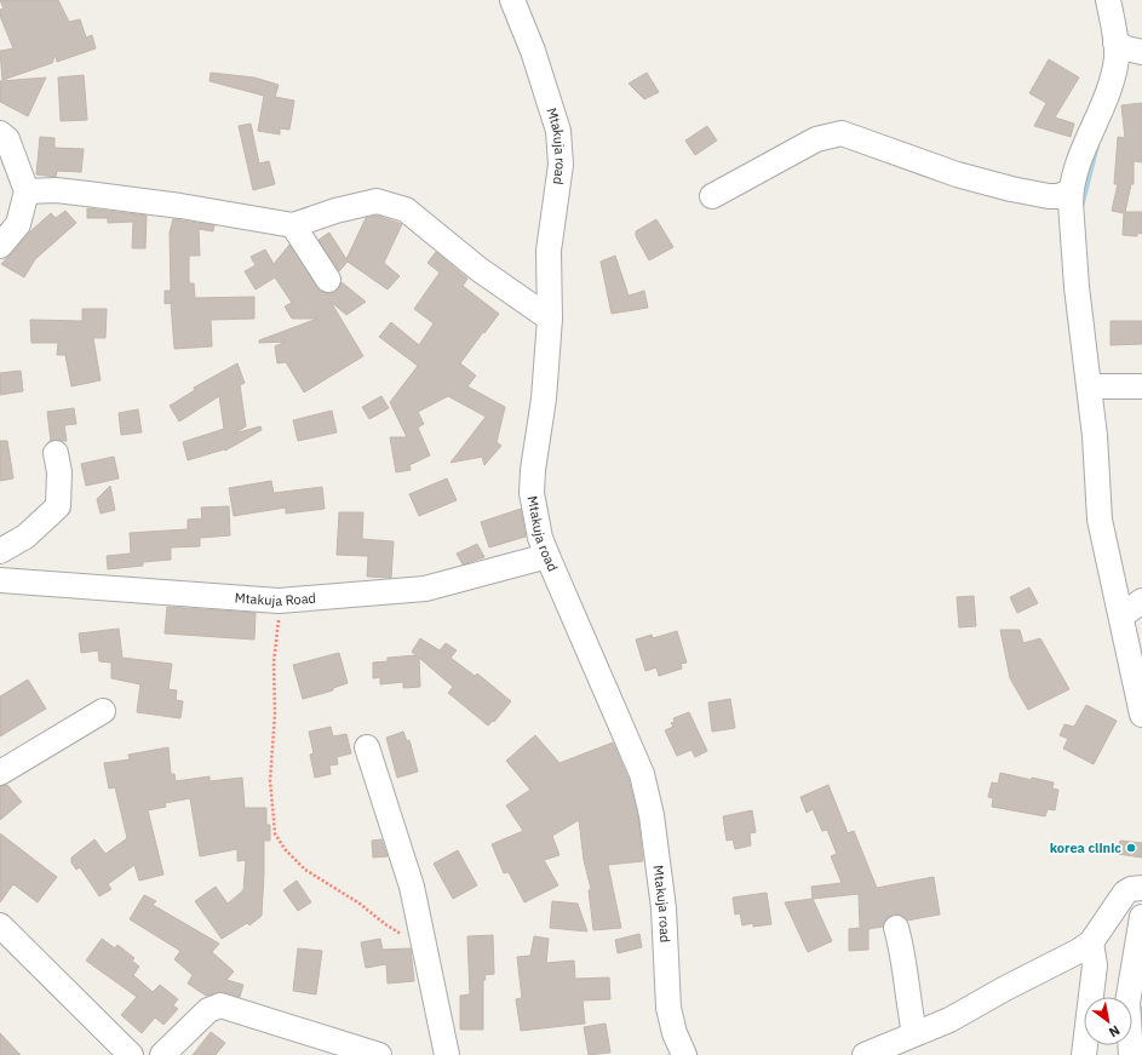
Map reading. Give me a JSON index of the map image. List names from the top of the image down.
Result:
{
  "streets": {
    "street": ["Mtakuja road", "Mtakuja Road"]
  },
  "crossings": [
    ["Mtakuja road", "Mtakuja Road"]
  ],
  "places": ["korea clinic"],
  "north": "bottom right"
}
